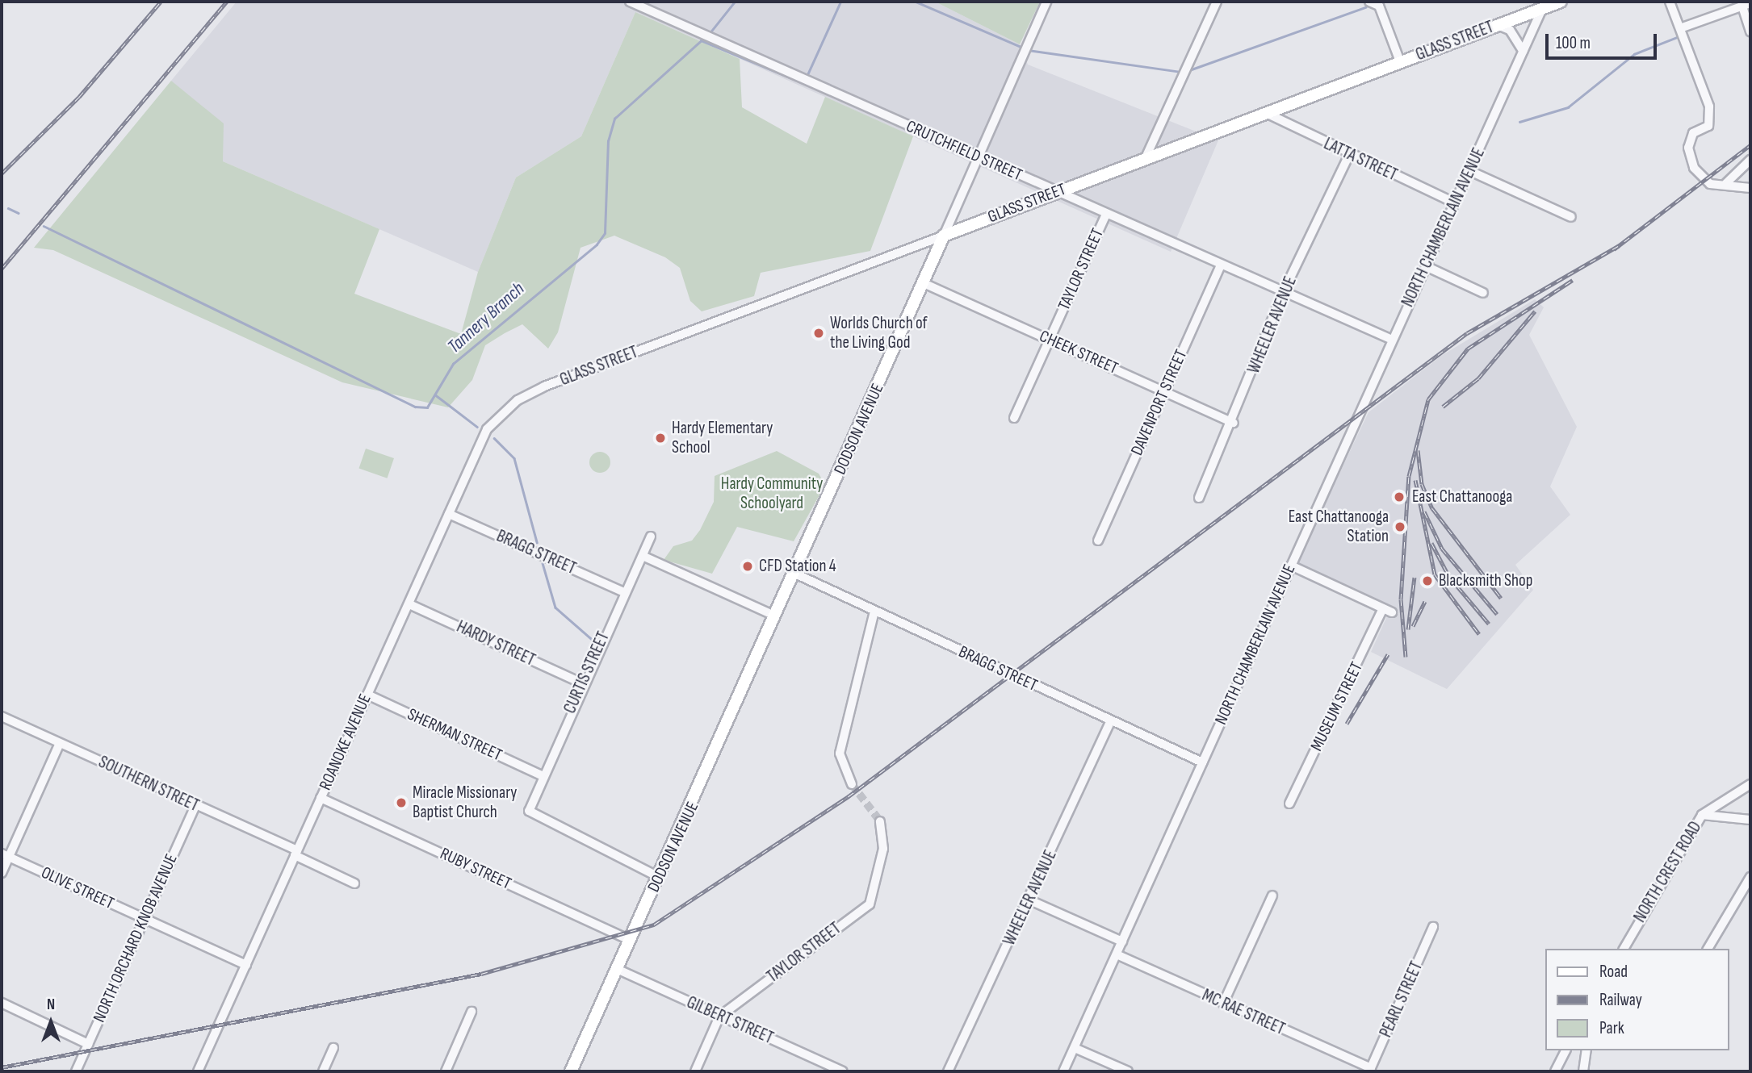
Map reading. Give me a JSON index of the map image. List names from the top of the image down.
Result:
{
  "streets": {
    "main road": ["GLASS STREET", "DODSON AVENUE"],
    "street": [
      "CRUTCHFIELD STREET",
      "LATTA STREET",
      "NORTH CHAMBERLAIN AVENUE",
      "TAYLOR STREET",
      "WHEELER AVENUE",
      "CHEEK STREET",
      "DAVENPORT STREET",
      "BRAGG STREET",
      "HARDY STREET",
      "CURTIS STREET",
      "MUSEUM STREET",
      "SHERMAN STREET",
      "ROANOKE AVENUE",
      "SOUTHERN STREET",
      "RUBY STREET",
      "NORTH CREST ROAD",
      "OLIVE STREET",
      "NORTH ORCHARD KNOB AVENUE",
      "PEARL STREET",
      "MC RAE STREET",
      "GILBERT STREET"
    ]
  },
  "crossings": [
    ["GLASS STREET", "CRUTCHFIELD STREET"],
    ["GLASS STREET", "LATTA STREET"],
    ["GLASS STREET", "NORTH CHAMBERLAIN AVENUE"],
    ["GLASS STREET", "DODSON AVENUE"],
    ["GLASS STREET", "ROANOKE AVENUE"],
    ["CRUTCHFIELD STREET", "NORTH CHAMBERLAIN AVENUE"],
    ["CRUTCHFIELD STREET", "TAYLOR STREET"],
    ["CRUTCHFIELD STREET", "WHEELER AVENUE"],
    ["CRUTCHFIELD STREET", "DAVENPORT STREET"],
    ["CRUTCHFIELD STREET", "DODSON AVENUE"],
    ["LATTA STREET", "NORTH CHAMBERLAIN AVENUE"],
    ["LATTA STREET", "WHEELER AVENUE"],
    ["NORTH CHAMBERLAIN AVENUE", "BRAGG STREET"],
    ["NORTH CHAMBERLAIN AVENUE", "MC RAE STREET"],
    ["TAYLOR STREET", "CHEEK STREET"],
    ["TAYLOR STREET", "GILBERT STREET"],
    ["WHEELER AVENUE", "CHEEK STREET"],
    ["WHEELER AVENUE", "BRAGG STREET"],
    ["CHEEK STREET", "DAVENPORT STREET"],
    ["CHEEK STREET", "DODSON AVENUE"],
    ["DODSON AVENUE", "BRAGG STREET"],
    ["DODSON AVENUE", "CURTIS STREET"],
    ["DODSON AVENUE", "RUBY STREET"],
    ["DODSON AVENUE", "GILBERT STREET"],
    ["BRAGG STREET", "CURTIS STREET"],
    ["BRAGG STREET", "ROANOKE AVENUE"],
    ["HARDY STREET", "CURTIS STREET"],
    ["HARDY STREET", "ROANOKE AVENUE"],
    ["CURTIS STREET", "SHERMAN STREET"],
    ["SHERMAN STREET", "ROANOKE AVENUE"],
    ["ROANOKE AVENUE", "SOUTHERN STREET"],
    ["ROANOKE AVENUE", "RUBY STREET"],
    ["ROANOKE AVENUE", "OLIVE STREET"],
    ["SOUTHERN STREET", "NORTH ORCHARD KNOB AVENUE"],
    ["OLIVE STREET", "NORTH ORCHARD KNOB AVENUE"],
    ["PEARL STREET", "MC RAE STREET"]
  ],
  "water": ["Tannery Branch"],
  "parks": ["Hardy Community Schoolyard"],
  "places": [
    "Worlds Church of the Living God",
    "Hardy Elementary School",
    "East Chattanooga",
    "East Chattanooga Station",
    "CFD Station 4",
    "Blacksmith Shop",
    "Miracle Missionary Baptist Church"
  ],
  "legend": ["Road", "Railway", "Park"],
  "scale_bar": "100 m",
  "north": "top"
}
